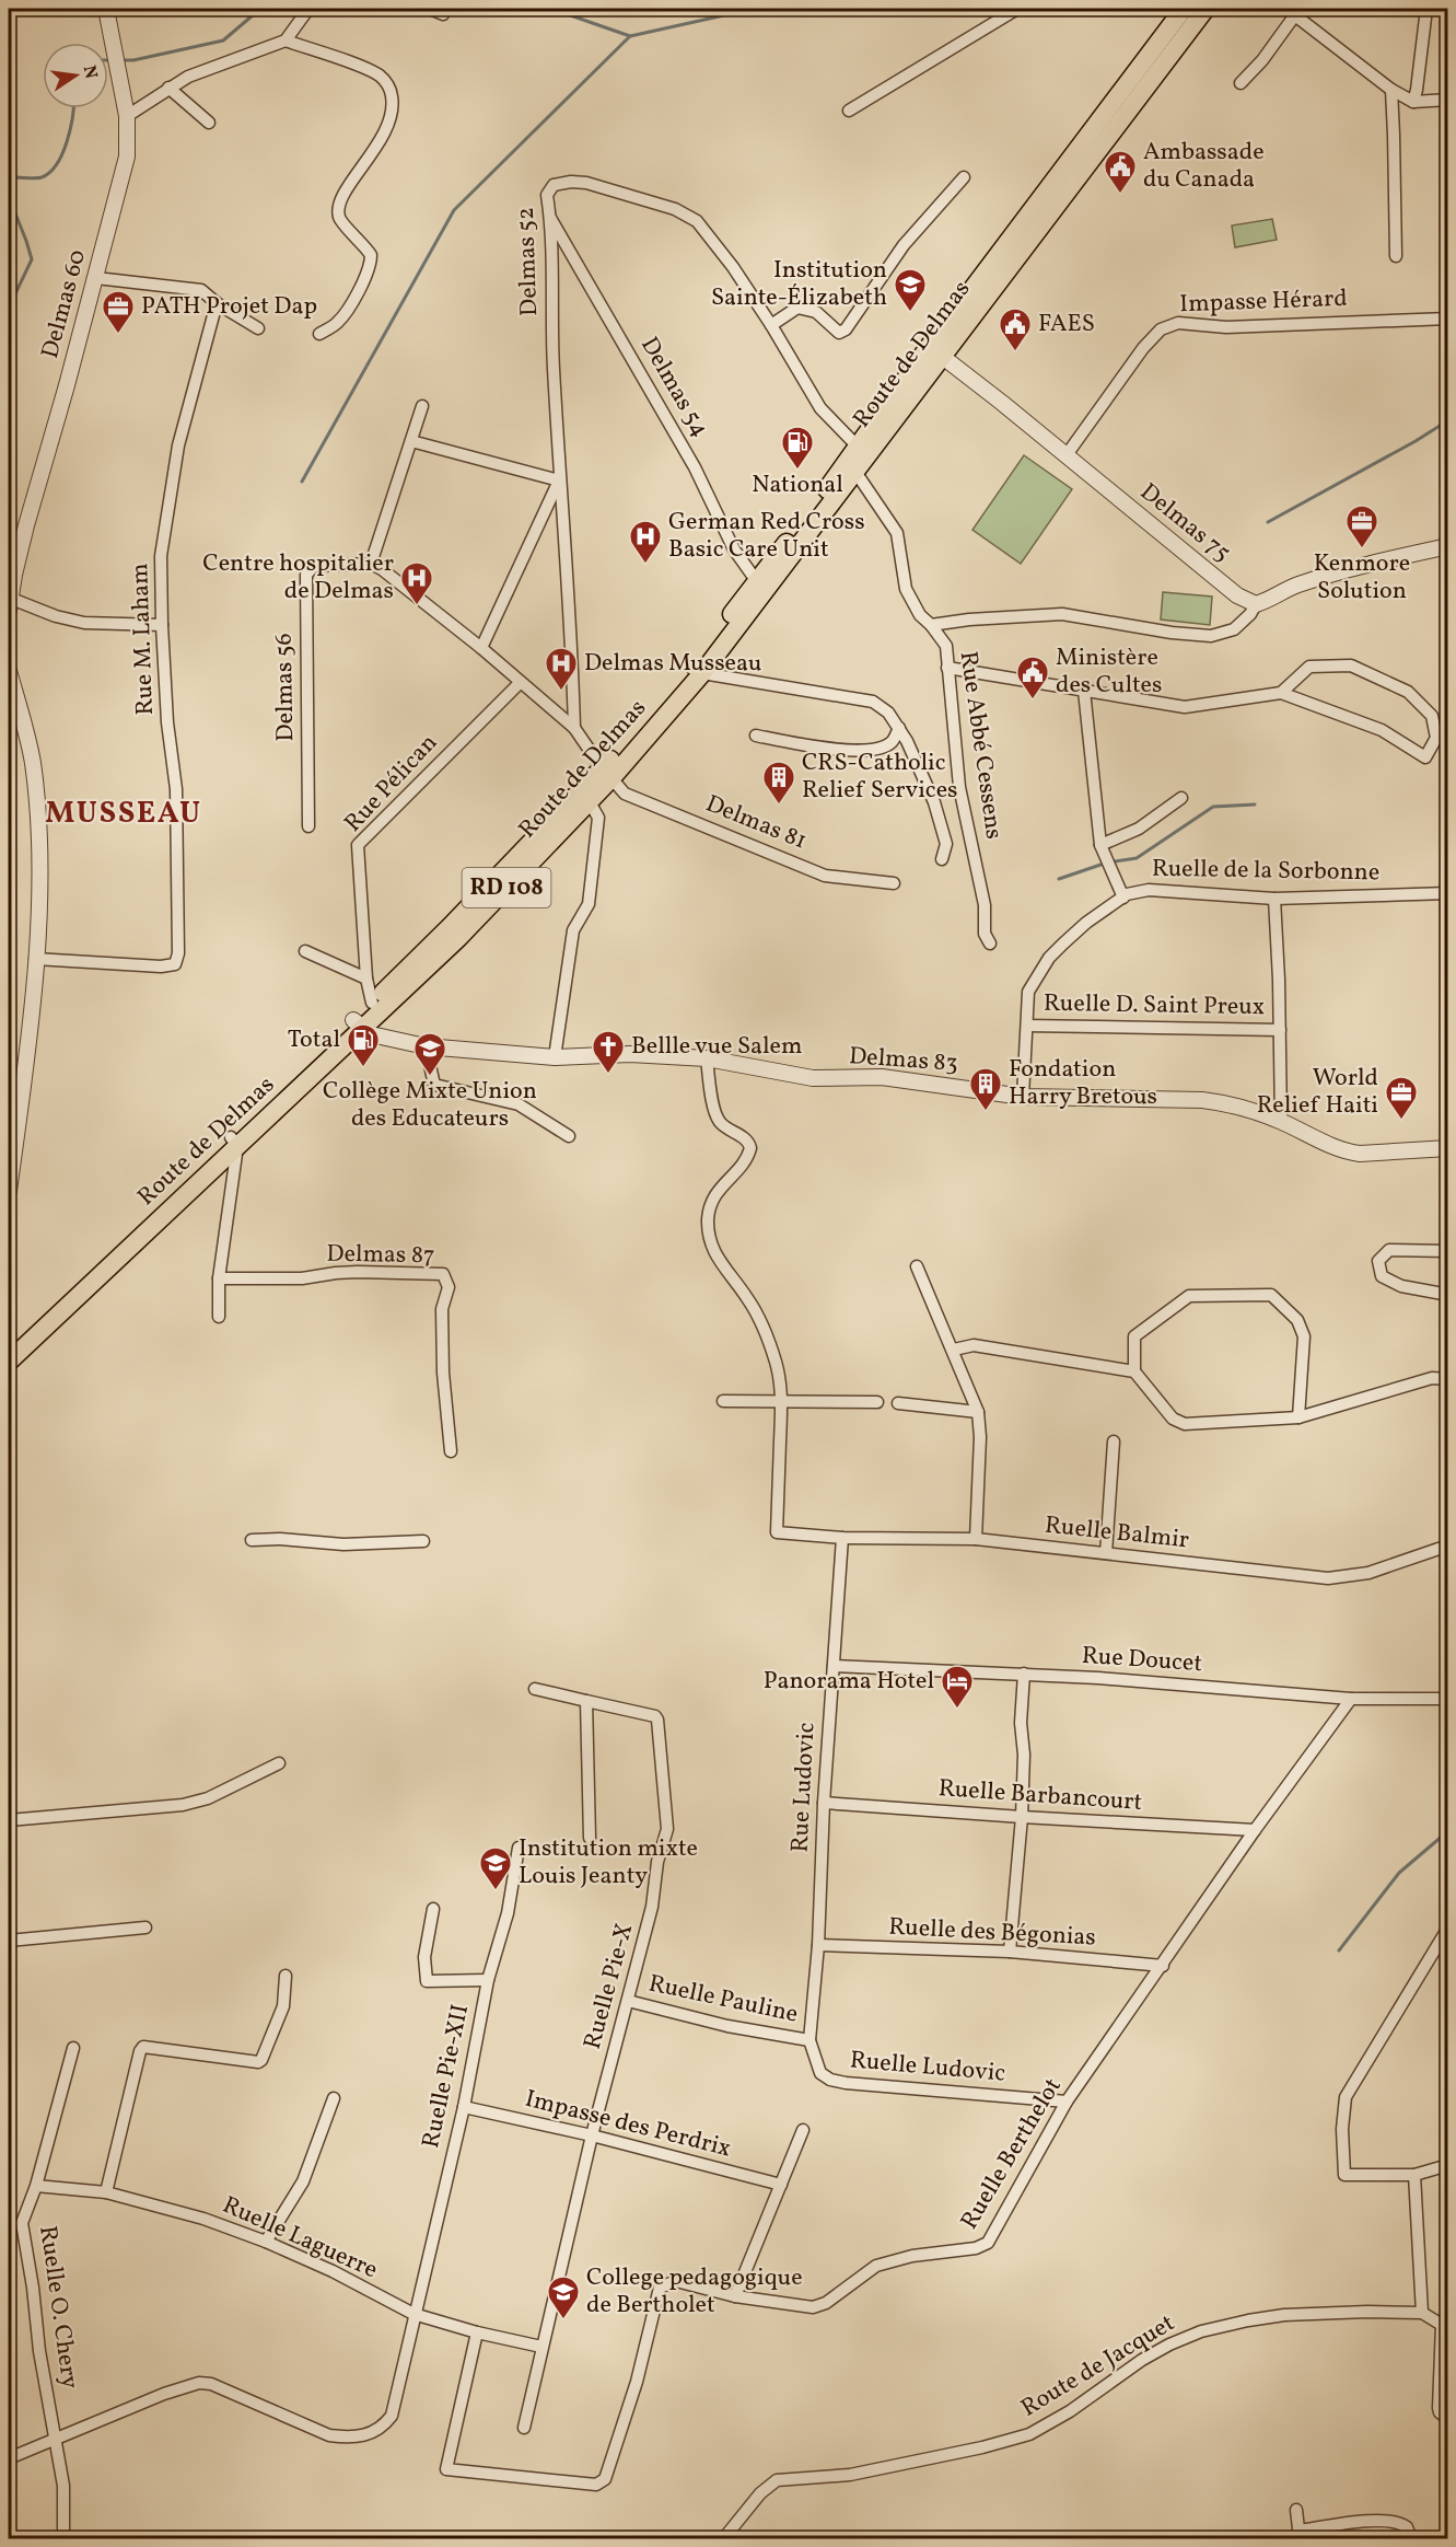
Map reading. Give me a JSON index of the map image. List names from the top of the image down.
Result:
{
  "streets": {
    "main road": ["Route de Delmas", "RD 108"],
    "street": [
      "Delmas 52",
      "Impasse Hérard",
      "Delmas 60",
      "Delmas 54",
      "Delmas 75",
      "Rue M. Laham",
      "Delmas 56",
      "Rue Abbé Cessens",
      "Rue Pélican",
      "Delmas 81",
      "Ruelle de la Sorbonne",
      "Ruelle D. Saint Preux",
      "Delmas 83",
      "Delmas 87",
      "Ruelle Balmir",
      "Rue Doucet",
      "Rue Ludovic",
      "Ruelle Barbancourt",
      "Ruelle des Bégonias",
      "Ruelle Pie-X",
      "Ruelle Pauline",
      "Ruelle Ludovic",
      "Ruelle Pie-XII",
      "Impasse des Perdrix",
      "Ruelle Berthelot",
      "Ruelle Laguerre",
      "Ruelle O. Chery",
      "Route de Jacquet"
    ]
  },
  "crossings": [
    ["Delmas 52", "Route de Delmas"],
    ["Delmas 52", "Delmas 54"],
    ["Impasse Hérard", "Delmas 75"],
    ["Route de Delmas", "Delmas 54"],
    ["Route de Delmas", "Delmas 75"],
    ["Route de Delmas", "Rue Abbé Cessens"],
    ["Route de Delmas", "Rue Pélican"],
    ["Route de Delmas", "Delmas 81"],
    ["Route de Delmas", "Delmas 83"],
    ["Ruelle Balmir", "Rue Ludovic"],
    ["Rue Doucet", "Rue Ludovic"],
    ["Rue Doucet", "Ruelle Berthelot"],
    ["Rue Ludovic", "Ruelle Barbancourt"],
    ["Rue Ludovic", "Ruelle des Bégonias"],
    ["Rue Ludovic", "Ruelle Pauline"],
    ["Rue Ludovic", "Ruelle Ludovic"],
    ["Ruelle Barbancourt", "Ruelle Berthelot"],
    ["Ruelle des Bégonias", "Ruelle Berthelot"],
    ["Ruelle Pie-X", "Ruelle Pauline"],
    ["Ruelle Pie-X", "Impasse des Perdrix"],
    ["Ruelle Pie-X", "Ruelle Laguerre"],
    ["Ruelle Pauline", "Ruelle Ludovic"],
    ["Ruelle Ludovic", "Ruelle Berthelot"],
    ["Ruelle Pie-XII", "Impasse des Perdrix"],
    ["Ruelle Pie-XII", "Ruelle Laguerre"],
    ["Ruelle Pie-XII", "Ruelle O. Chery"],
    ["Ruelle Berthelot", "Ruelle Laguerre"],
    ["Ruelle Laguerre", "Ruelle O. Chery"]
  ],
  "districts": ["MUSSEAU"],
  "places": {
    "public building": ["Ambassade du Canada", "FAES", "Ministère des Cultes"],
    "school or university": [
      "Institution Sainte-Élizabeth",
      "Collège Mixte Union des Educateurs",
      "Institution mixte Louis Jeanty",
      "College pedagogique de Bertholet"
    ],
    "office": ["PATH Projet Dap", "Kenmore Solution", "World Relief Haiti"],
    "fuel station": ["National", "Total"],
    "hospital": ["German Red Cross Basic Care Unit", "Centre hospitalier de Delmas", "Delmas Musseau"],
    "building": ["CRS-Catholic Relief Services", "Fondation Harry Bretous"],
    "church": ["Bellle vue Salem"],
    "hotel": ["Panorama Hotel"]
  },
  "north": "right"
}
